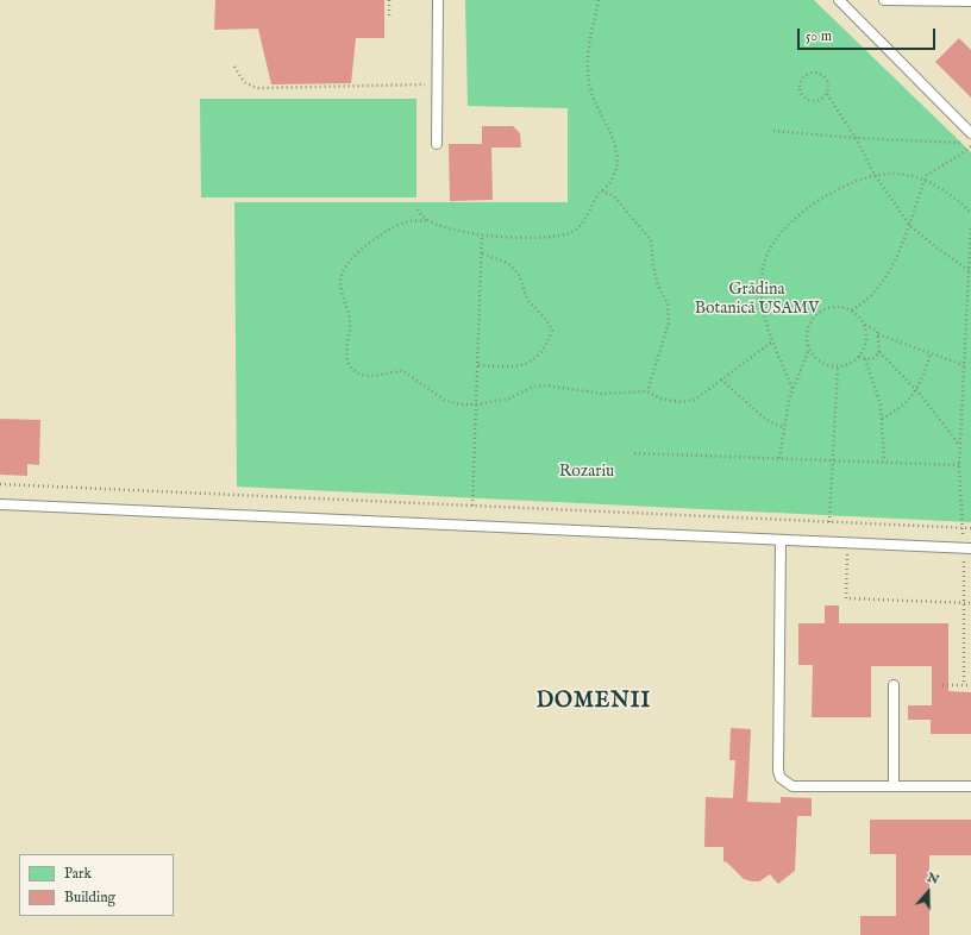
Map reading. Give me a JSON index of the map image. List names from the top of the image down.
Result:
{
  "districts": ["DOMENII"],
  "parks": ["Grădina Botanică USAMV", "Rozariu"],
  "legend": ["Park", "Building"],
  "scale_bar": "50 m",
  "north": "top"
}
